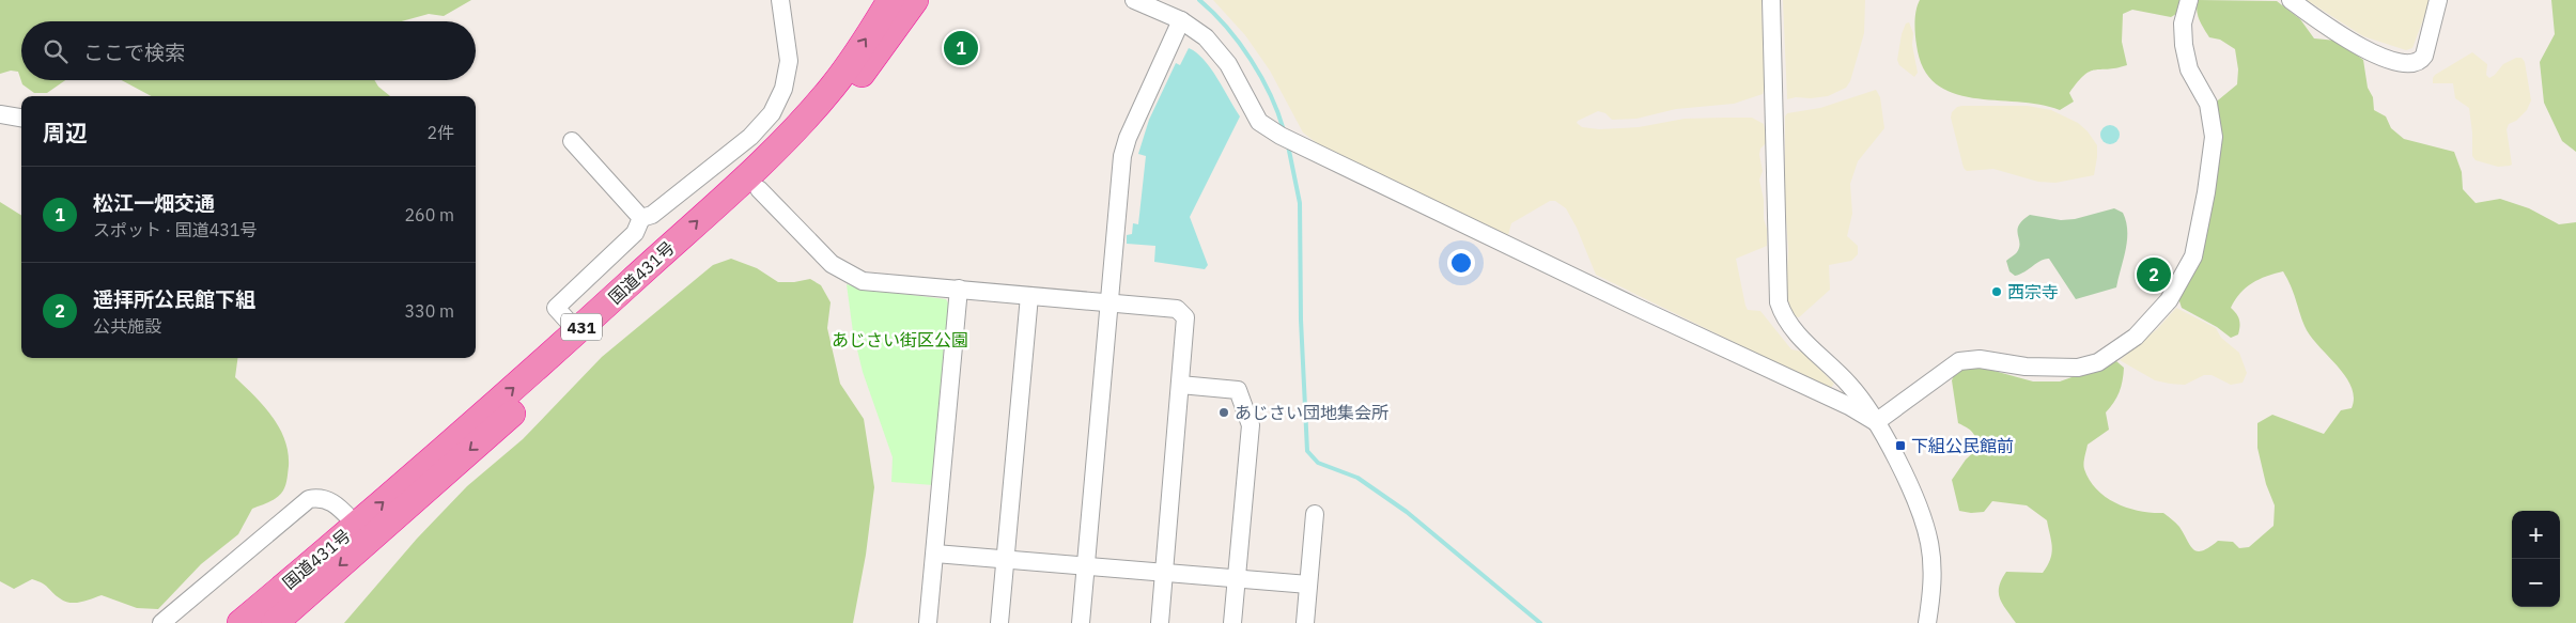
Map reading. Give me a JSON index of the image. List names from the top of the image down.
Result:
{
  "streets": {
    "highway": ["国道431号", "431"]
  },
  "parks": ["あじさい街区公園"],
  "places": {
    "other": ["西宗寺", "あじさい団地集会所"],
    "transit": ["下組公民館前"]
  },
  "page": {
    "search": "ここで検索",
    "pins": ["1", "2"],
    "heading": ["周辺", "2件"],
    "list": [
      {
        "mark": "1",
        "name": "松江一畑交通",
        "note": "スポット · 国道431号",
        "value": "260 m"
      },
      {
        "mark": "2",
        "name": "遥拝所公民館下組",
        "note": "公共施設",
        "value": "330 m"
      }
    ],
    "map_buttons": ["+", "−"]
  }
}
